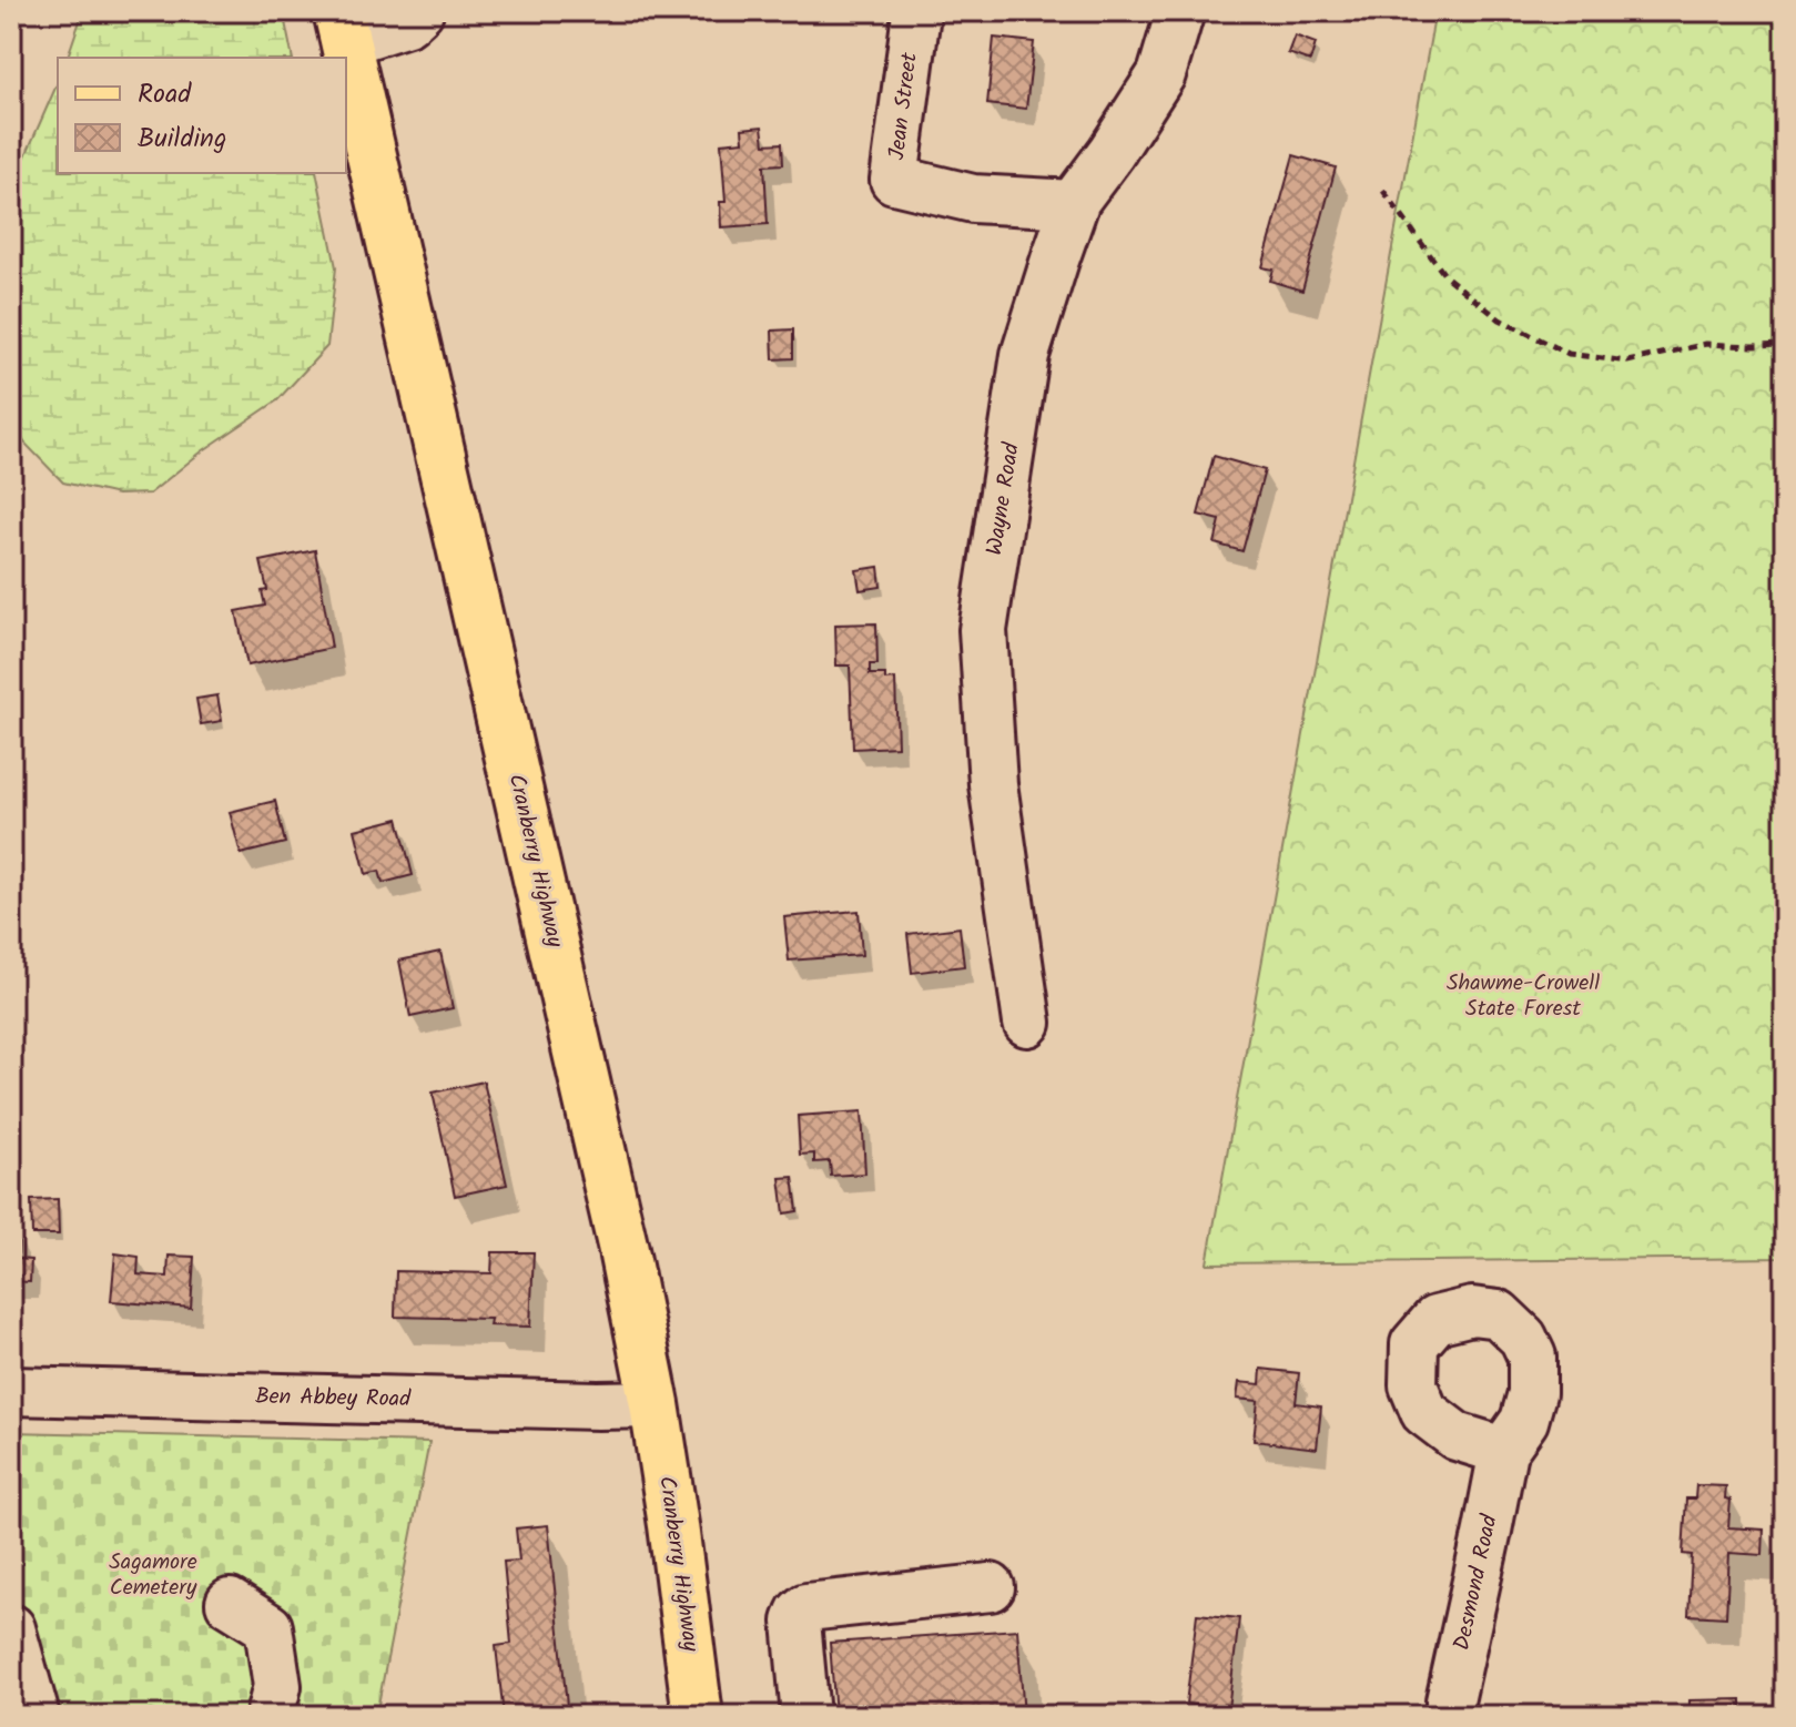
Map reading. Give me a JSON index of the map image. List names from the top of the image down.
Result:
{
  "streets": {
    "main road": ["Cranberry Highway"],
    "street": [
      "Jean Street",
      "Wayne Road",
      "Ben Abbey Road",
      "Desmond Road"
    ]
  },
  "crossings": [
    ["Jean Street", "Wayne Road"],
    ["Cranberry Highway", "Ben Abbey Road"]
  ],
  "parks": ["Shawme-Crowell State Forest", "Sagamore Cemetery"],
  "legend": ["Road", "Building"]
}
